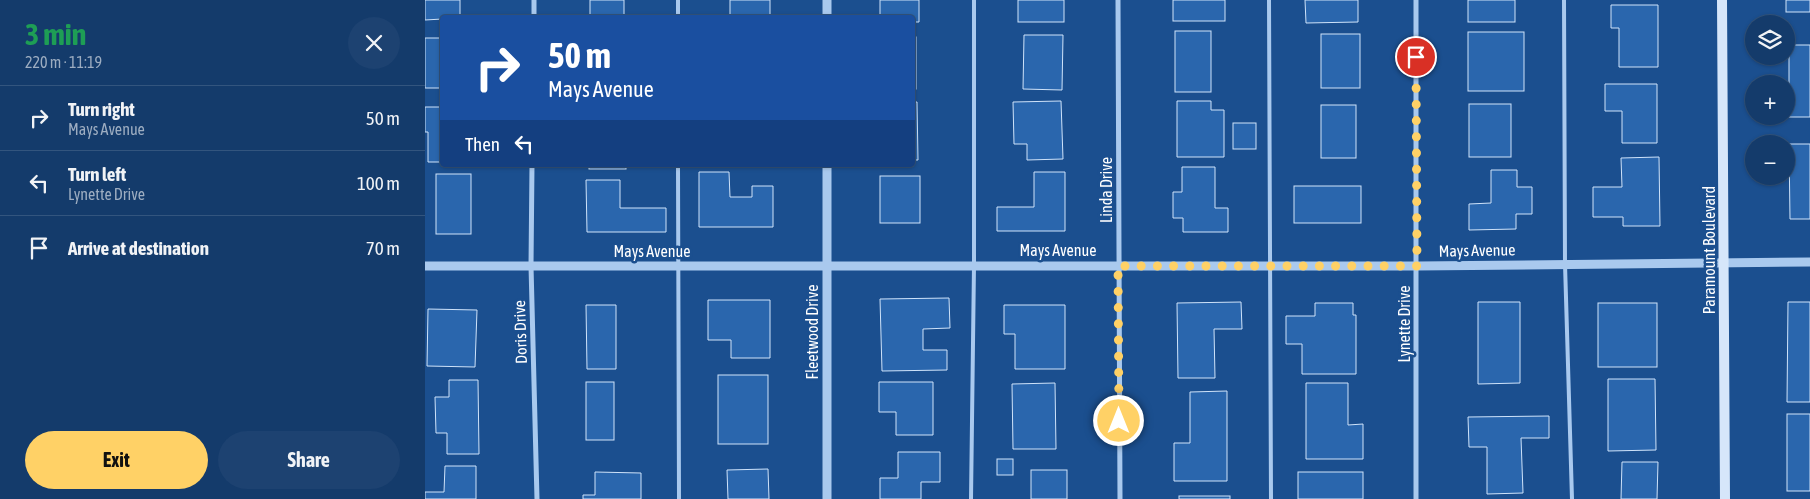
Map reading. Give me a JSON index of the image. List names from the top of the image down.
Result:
{
  "streets": {
    "main road": ["Paramount Boulevard"],
    "street": [
      "Linda Drive",
      "Mays Avenue",
      "Lynette Drive",
      "Doris Drive",
      "Fleetwood Drive"
    ]
  },
  "crossings": [
    ["Linda Drive", "Mays Avenue"],
    ["Mays Avenue", "Paramount Boulevard"],
    ["Mays Avenue", "Lynette Drive"],
    ["Mays Avenue", "Doris Drive"],
    ["Mays Avenue", "Fleetwood Drive"]
  ],
  "page": {
    "heading": ["3 min", "220 m · 11:19"],
    "map_buttons": ["+", "−"],
    "turn": ["50 m", "Mays Avenue"],
    "list": [
      {
        "name": "Turn right",
        "note": "Mays Avenue",
        "value": "50 m"
      },
      {
        "name": "Turn left",
        "note": "Lynette Drive",
        "value": "100 m"
      },
      {
        "name": "Arrive at destination",
        "value": "70 m"
      }
    ],
    "then": "Then",
    "buttons": ["Exit", "Share"]
  }
}
